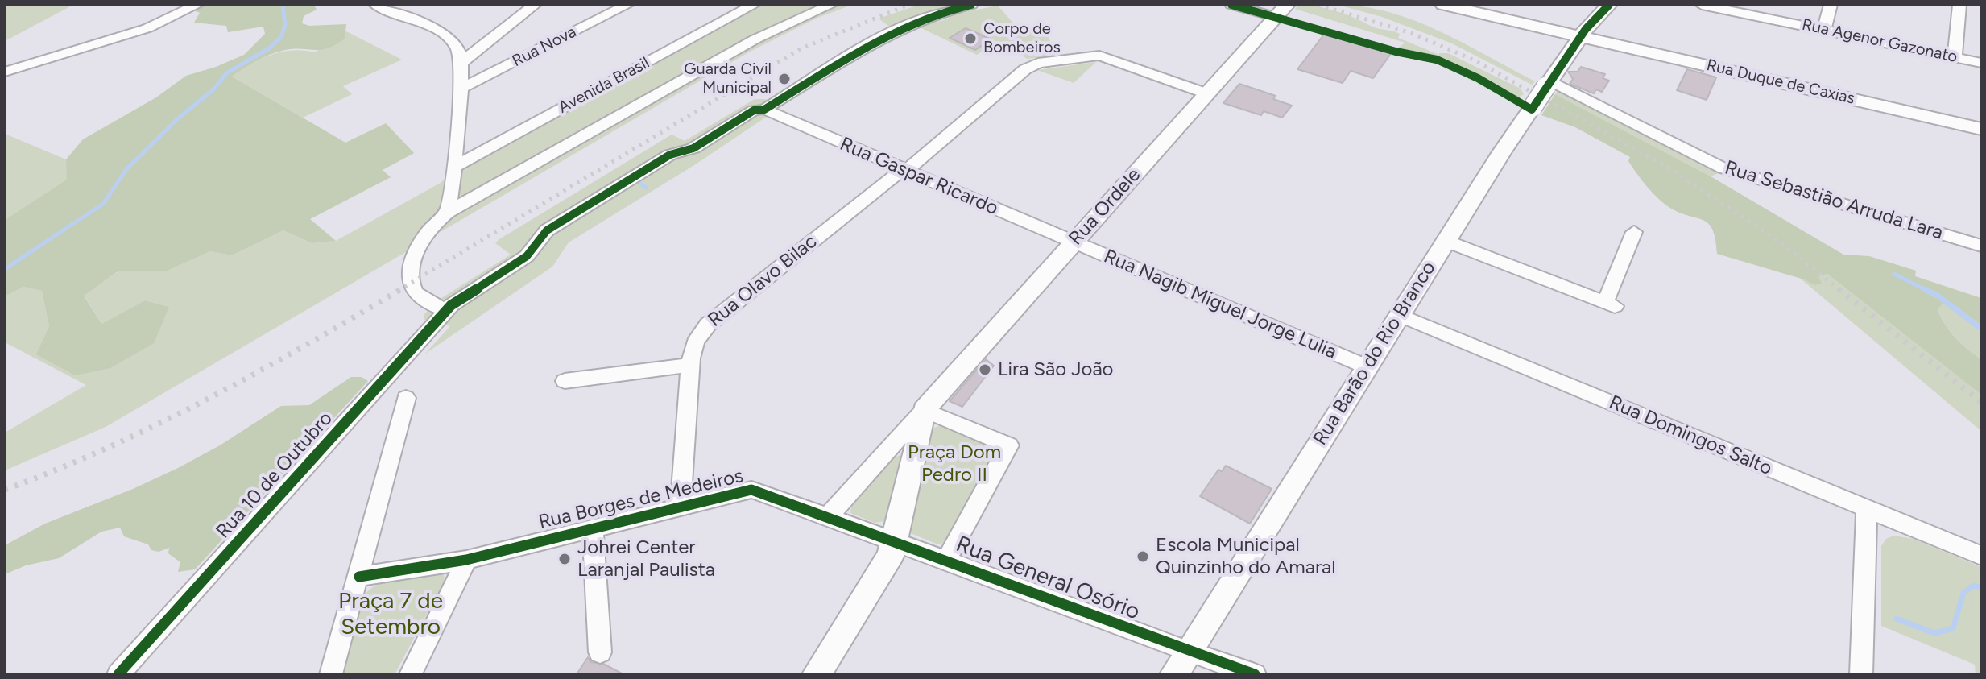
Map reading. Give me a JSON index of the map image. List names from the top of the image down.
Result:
{
  "streets": {
    "main road": ["Rua Duque de Caxias", "Rua Ordele", "Rua Barão do Rio Branco"],
    "street": [
      "Rua Agenor Gazonato",
      "Rua Nova",
      "Avenida Brasil",
      "Rua Gaspar Ricardo",
      "Rua Sebastião Arruda Lara",
      "Rua Olavo Bilac",
      "Rua Nagib Miguel Jorge Lulia",
      "Rua Domingos Salto",
      "Rua 10 de Outubro",
      "Rua Borges de Medeiros",
      "Rua General Osório"
    ]
  },
  "crossings": [
    ["Rua Duque de Caxias", "Rua Barão do Rio Branco"],
    ["Rua Gaspar Ricardo", "Rua Ordele"],
    ["Rua Gaspar Ricardo", "Rua Olavo Bilac"],
    ["Rua Gaspar Ricardo", "Rua Nagib Miguel Jorge Lulia"],
    ["Rua Gaspar Ricardo", "Rua 10 de Outubro"],
    ["Rua Sebastião Arruda Lara", "Rua Barão do Rio Branco"],
    ["Rua Ordele", "Rua Olavo Bilac"],
    ["Rua Ordele", "Rua Nagib Miguel Jorge Lulia"],
    ["Rua Olavo Bilac", "Rua Borges de Medeiros"],
    ["Rua Nagib Miguel Jorge Lulia", "Rua Barão do Rio Branco"],
    ["Rua Barão do Rio Branco", "Rua Domingos Salto"],
    ["Rua Barão do Rio Branco", "Rua General Osório"],
    ["Rua Borges de Medeiros", "Rua General Osório"]
  ],
  "parks": ["Praça Dom Pedro II", "Praça 7 de Setembro"],
  "places": [
    "Corpo de Bombeiros",
    "Guarda Civil Municipal",
    "Lira São João",
    "Escola Municipal Quinzinho do Amaral",
    "Johrei Center Laranjal Paulista"
  ]
}
